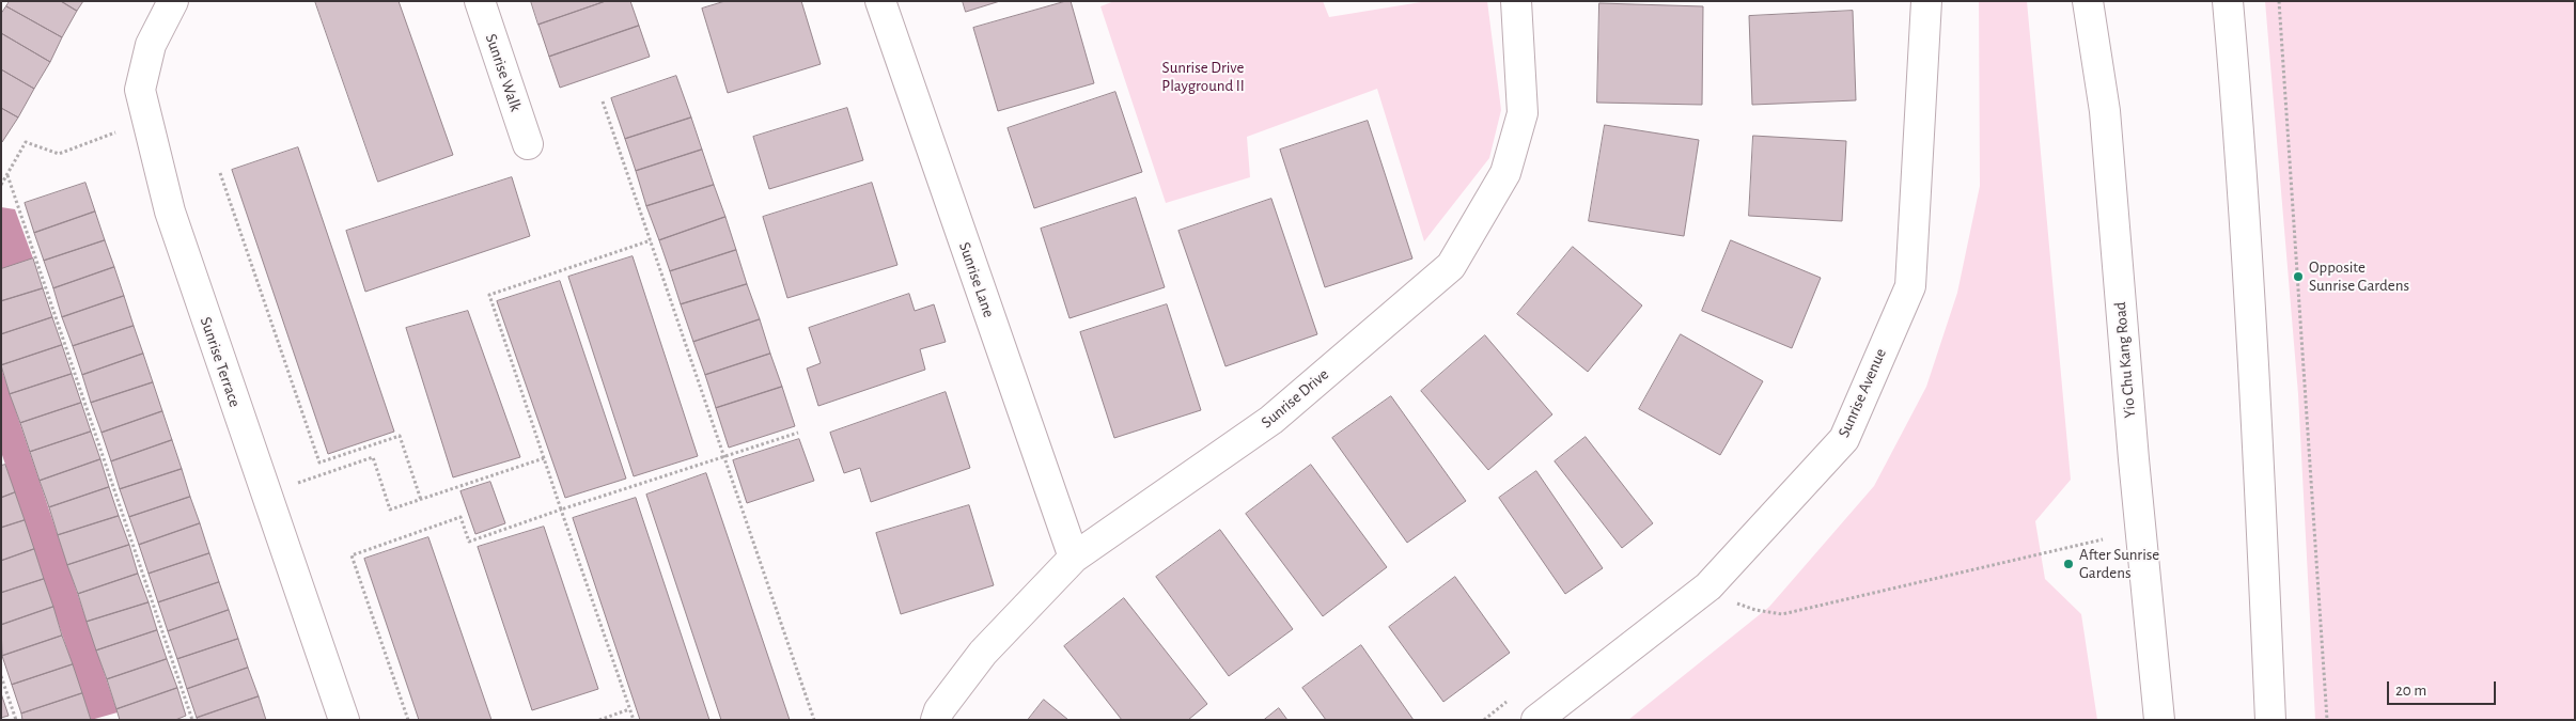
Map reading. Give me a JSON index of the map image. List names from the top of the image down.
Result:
{
  "streets": {
    "street": [
      "Sunrise Walk",
      "Sunrise Lane",
      "Yio Chu Kang Road",
      "Sunrise Terrace",
      "Sunrise Avenue",
      "Sunrise Drive"
    ]
  },
  "crossings": [
    ["Sunrise Lane", "Sunrise Drive"]
  ],
  "parks": ["Sunrise Drive Playground II"],
  "places": ["Opposite Sunrise Gardens", "After Sunrise Gardens"],
  "scale_bar": "20 m"
}
